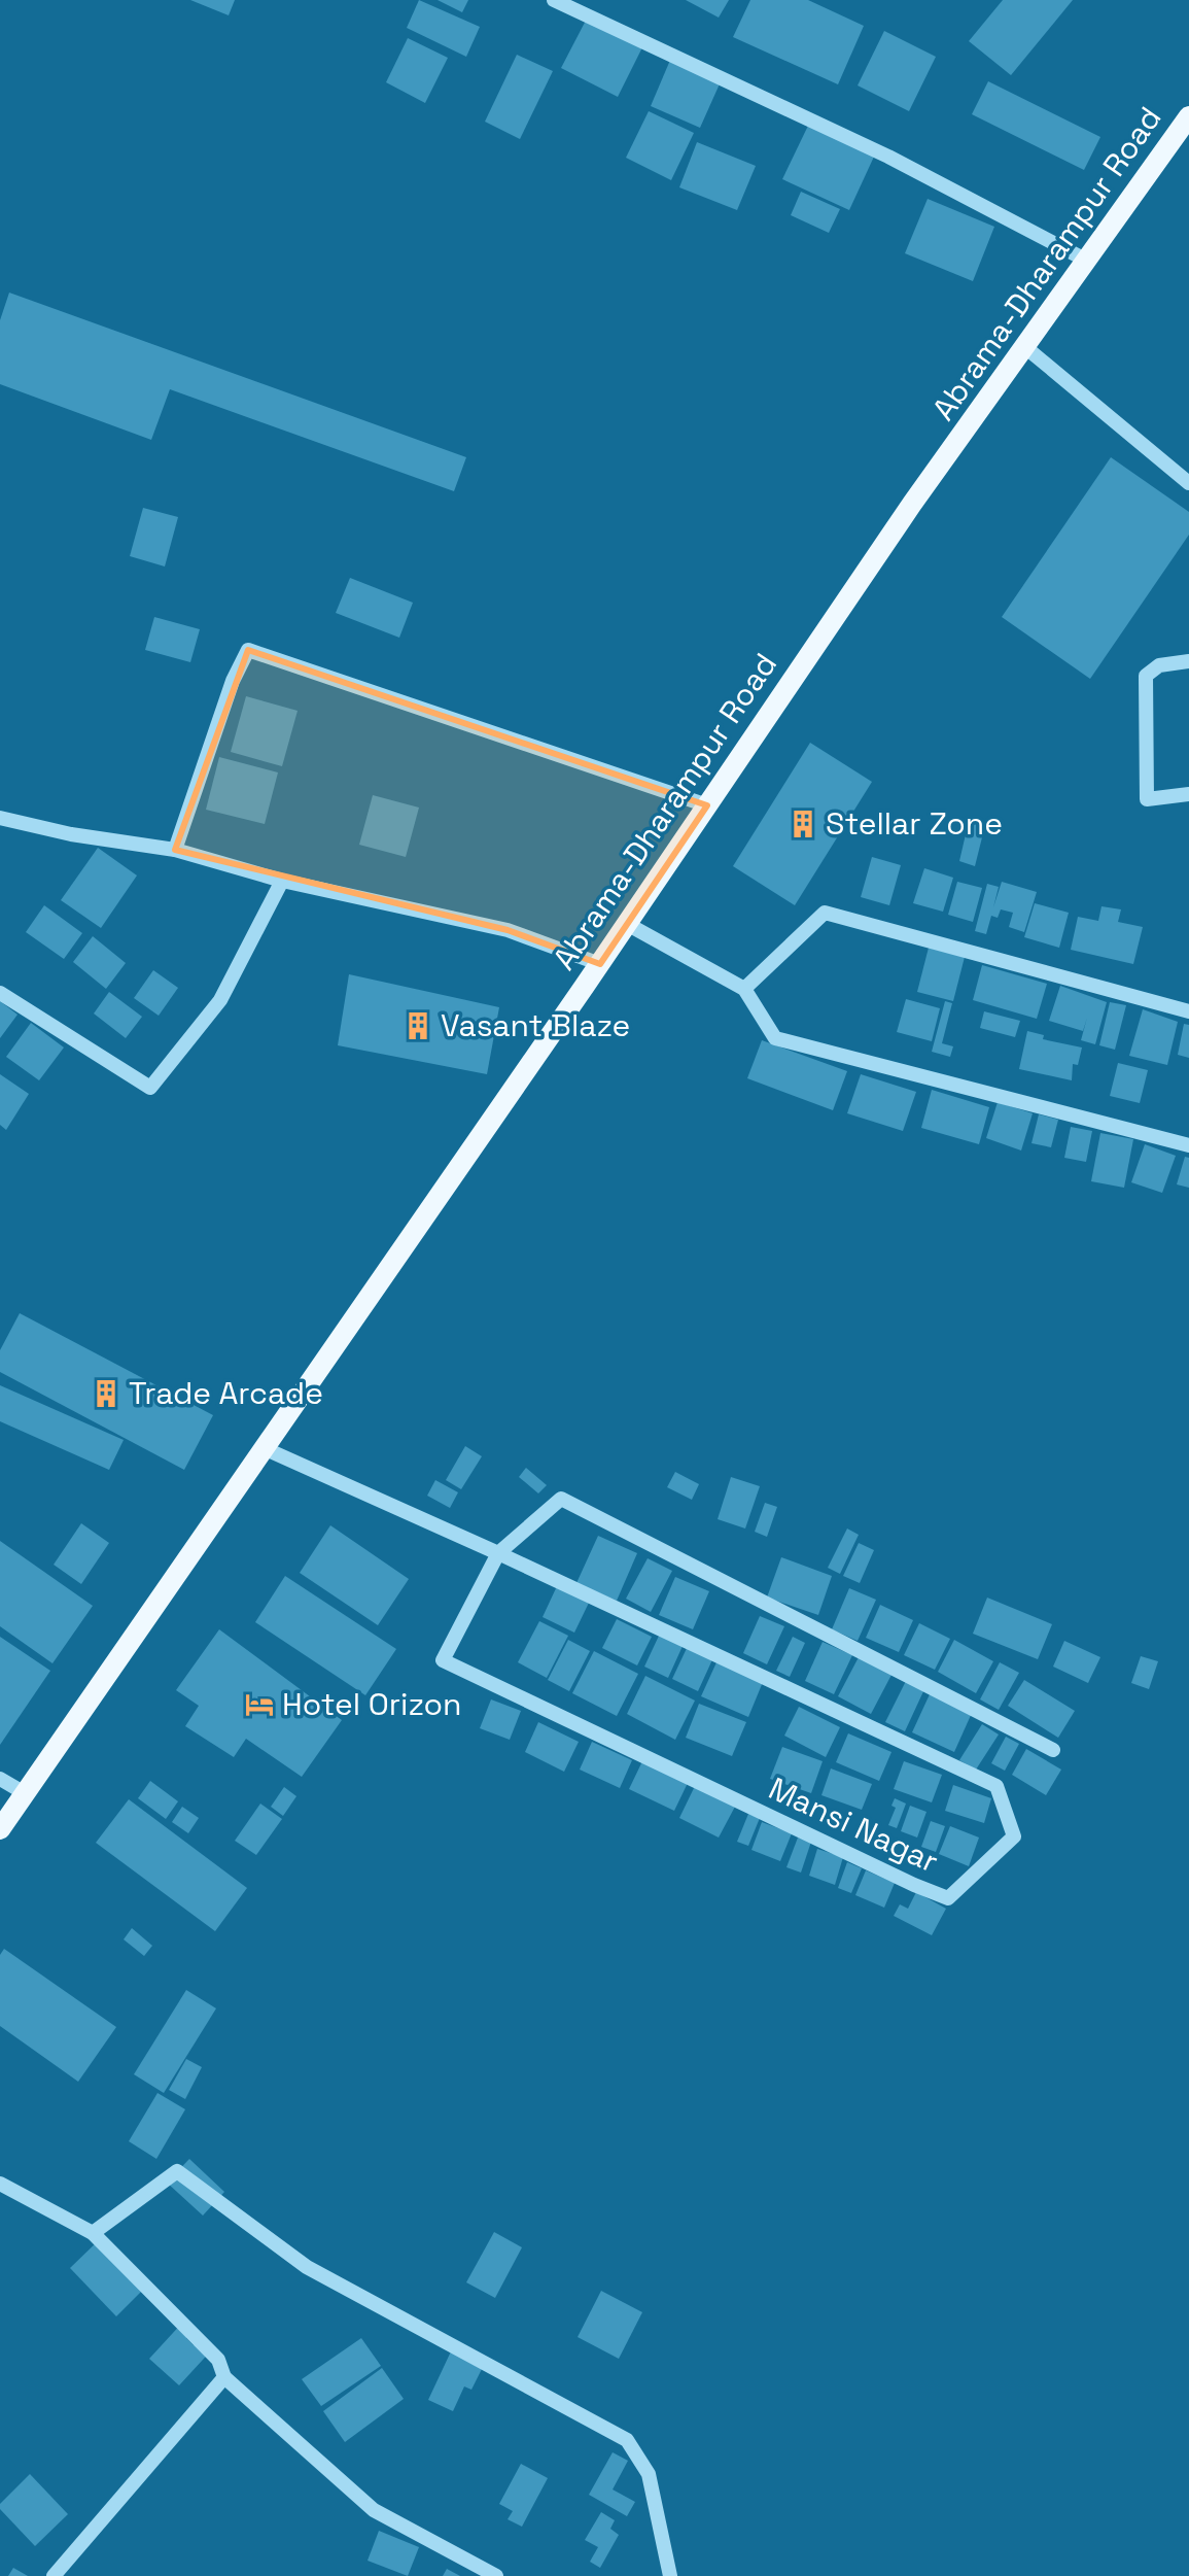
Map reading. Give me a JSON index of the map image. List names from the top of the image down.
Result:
{
  "streets": {
    "main road": ["Abrama-Dharampur Road"],
    "street": ["Mansi Nagar"]
  },
  "crossings": [
    ["Abrama-Dharampur Road", "Mansi Nagar"]
  ],
  "places": {
    "building": ["Stellar Zone", "Vasant Blaze", "Trade Arcade"],
    "hotel": ["Hotel Orizon"]
  }
}
